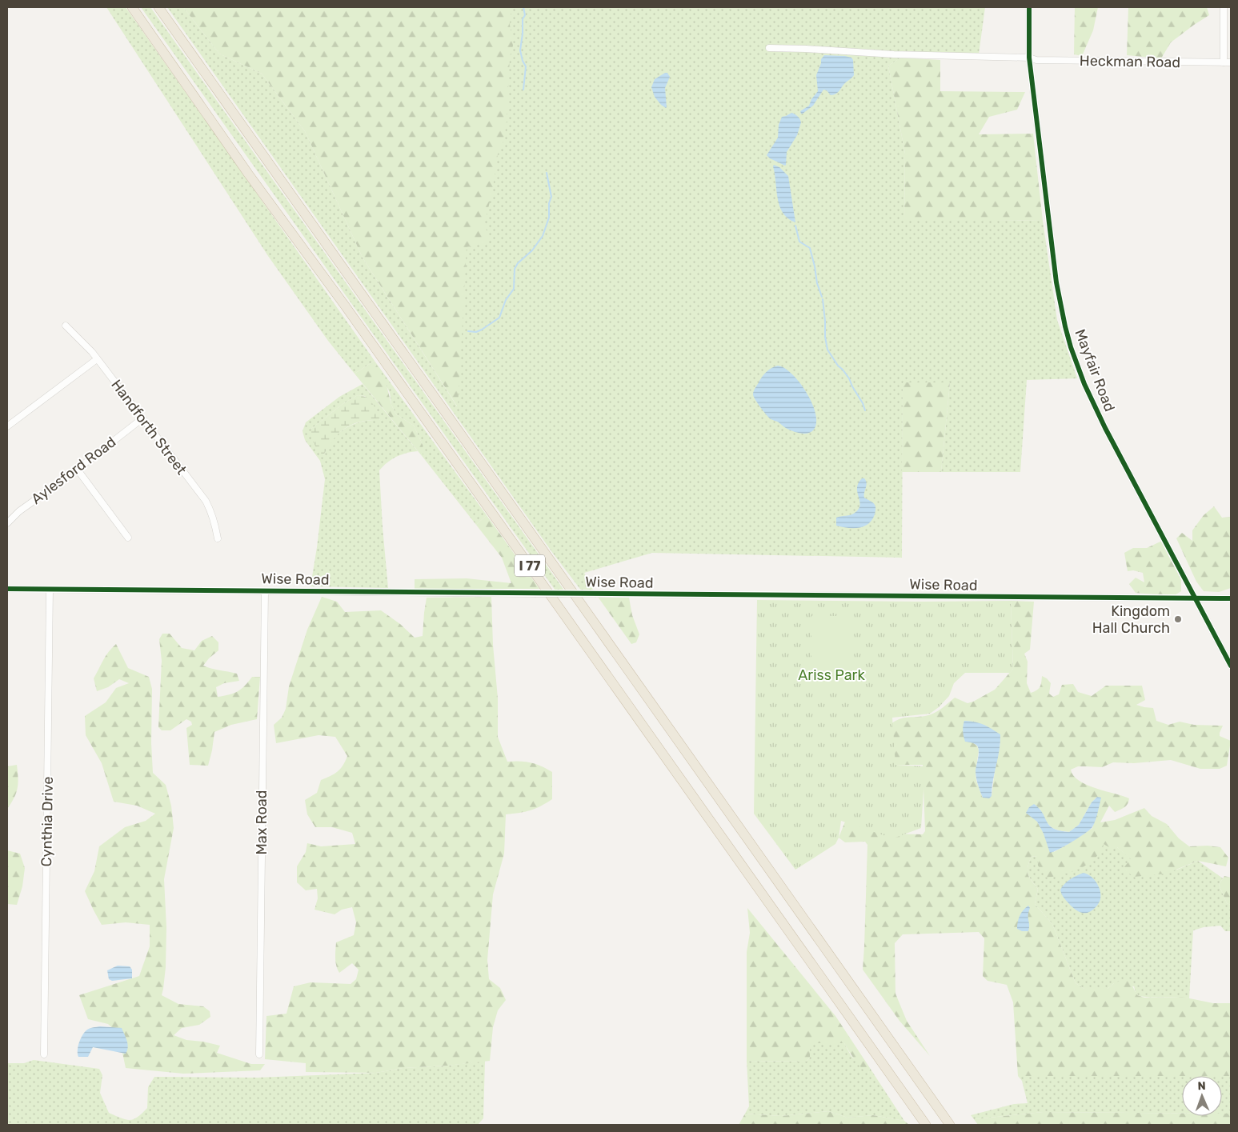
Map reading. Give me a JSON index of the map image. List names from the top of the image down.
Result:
{
  "streets": {
    "highway": ["I 77"],
    "street": [
      "Heckman Road",
      "Mayfair Road",
      "Handforth Street",
      "Aylesford Road",
      "Wise Road",
      "Cynthia Drive",
      "Max Road"
    ]
  },
  "crossings": [
    ["Heckman Road", "Mayfair Road"],
    ["Mayfair Road", "Wise Road"],
    ["Handforth Street", "Aylesford Road"],
    ["Wise Road", "Cynthia Drive"],
    ["Wise Road", "Max Road"]
  ],
  "parks": ["Ariss Park"],
  "places": ["Kingdom Hall Church"],
  "north": "top"
}
